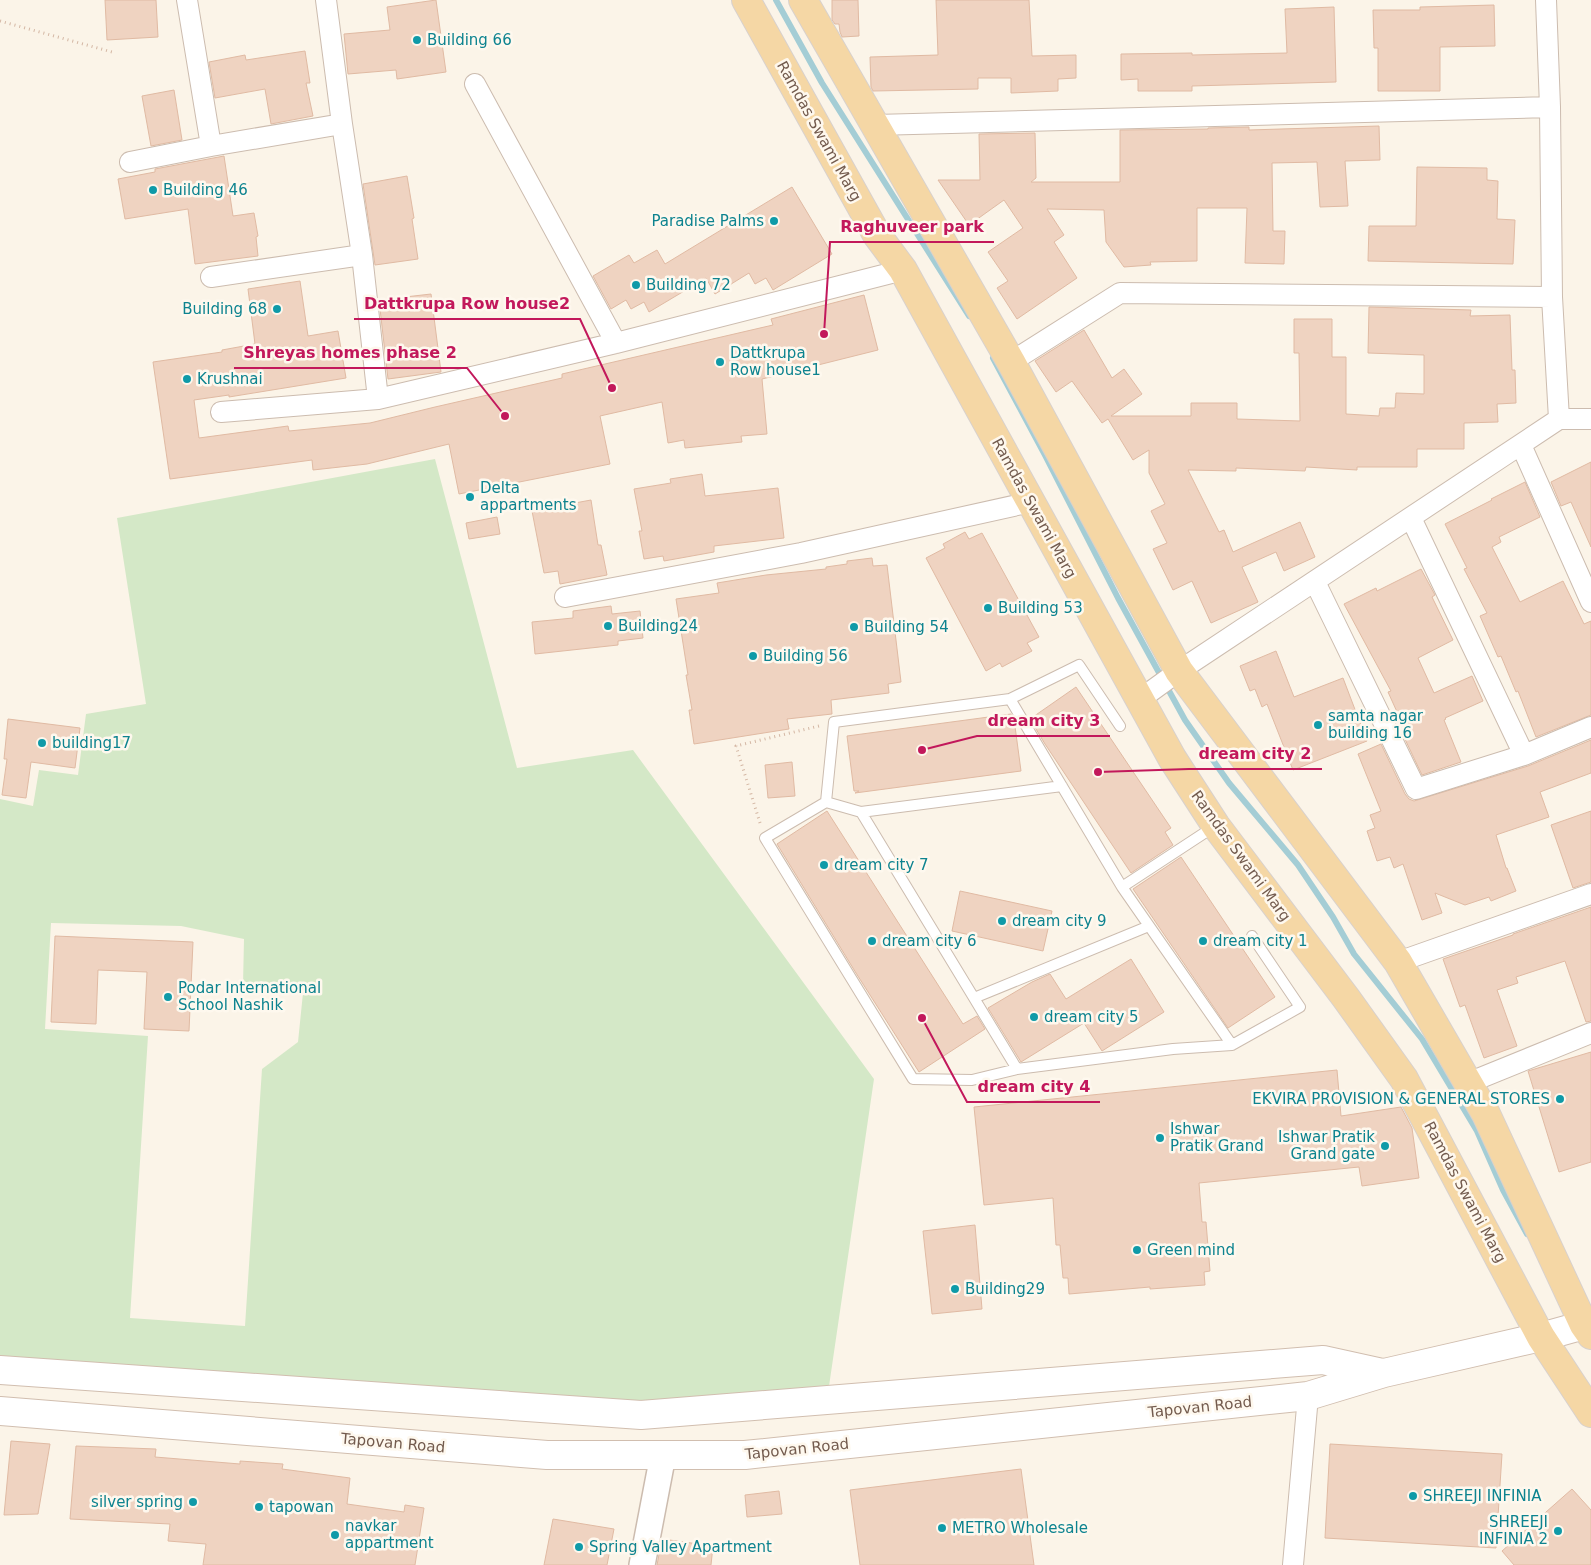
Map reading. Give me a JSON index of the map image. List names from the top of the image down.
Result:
{
  "streets": {
    "main road": ["Ramdas Swami Marg", "Tapovan Road"]
  },
  "crossings": [
    ["Ramdas Swami Marg", "Tapovan Road"]
  ],
  "places": [
    "Building 66",
    "Building 46",
    "Paradise Palms",
    "Building 72",
    "Building 68",
    "Raghuveer park",
    "Dattkrupa Row house1",
    "Krushnai",
    "Dattkrupa Row house2",
    "Shreyas homes phase 2",
    "Delta appartments",
    "Building 53",
    "Building24",
    "Building 54",
    "Building 56",
    "samta nagar building 16",
    "building17",
    "dream city 3",
    "dream city 2",
    "dream city 7",
    "dream city 9",
    "dream city 6",
    "dream city 1",
    "Podar International School Nashik",
    "dream city 5",
    "dream city 4",
    "EKVIRA PROVISION & GENERAL STORES",
    "Ishwar Pratik Grand",
    "Ishwar Pratik Grand gate",
    "Green mind",
    "Building29",
    "SHREEJI INFINIA",
    "silver spring",
    "tapowan",
    "METRO Wholesale",
    "SHREEJI INFINIA 2",
    "navkar appartment",
    "Spring Valley Apartment"
  ]
}
